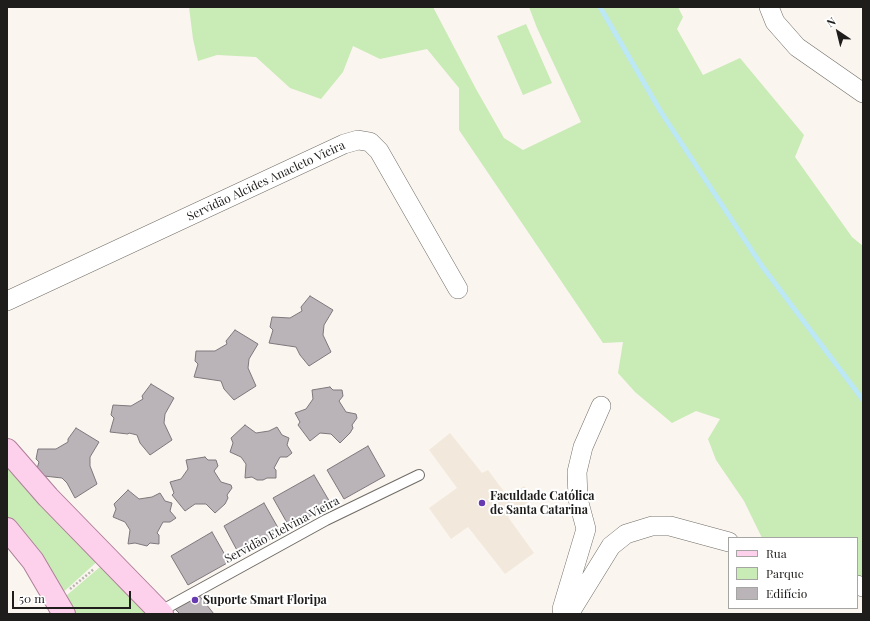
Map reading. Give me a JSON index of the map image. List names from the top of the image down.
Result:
{
  "streets": {
    "street": ["Servidão Alcides Anacleto Vieira"],
    "lane": ["Servidão Etelvina Vieira"]
  },
  "places": ["Faculdade Católica de Santa Catarina", "Suporte Smart Floripa"],
  "legend": ["Rua", "Parque", "Edifício"],
  "scale_bar": "50 m",
  "north": "top left"
}
